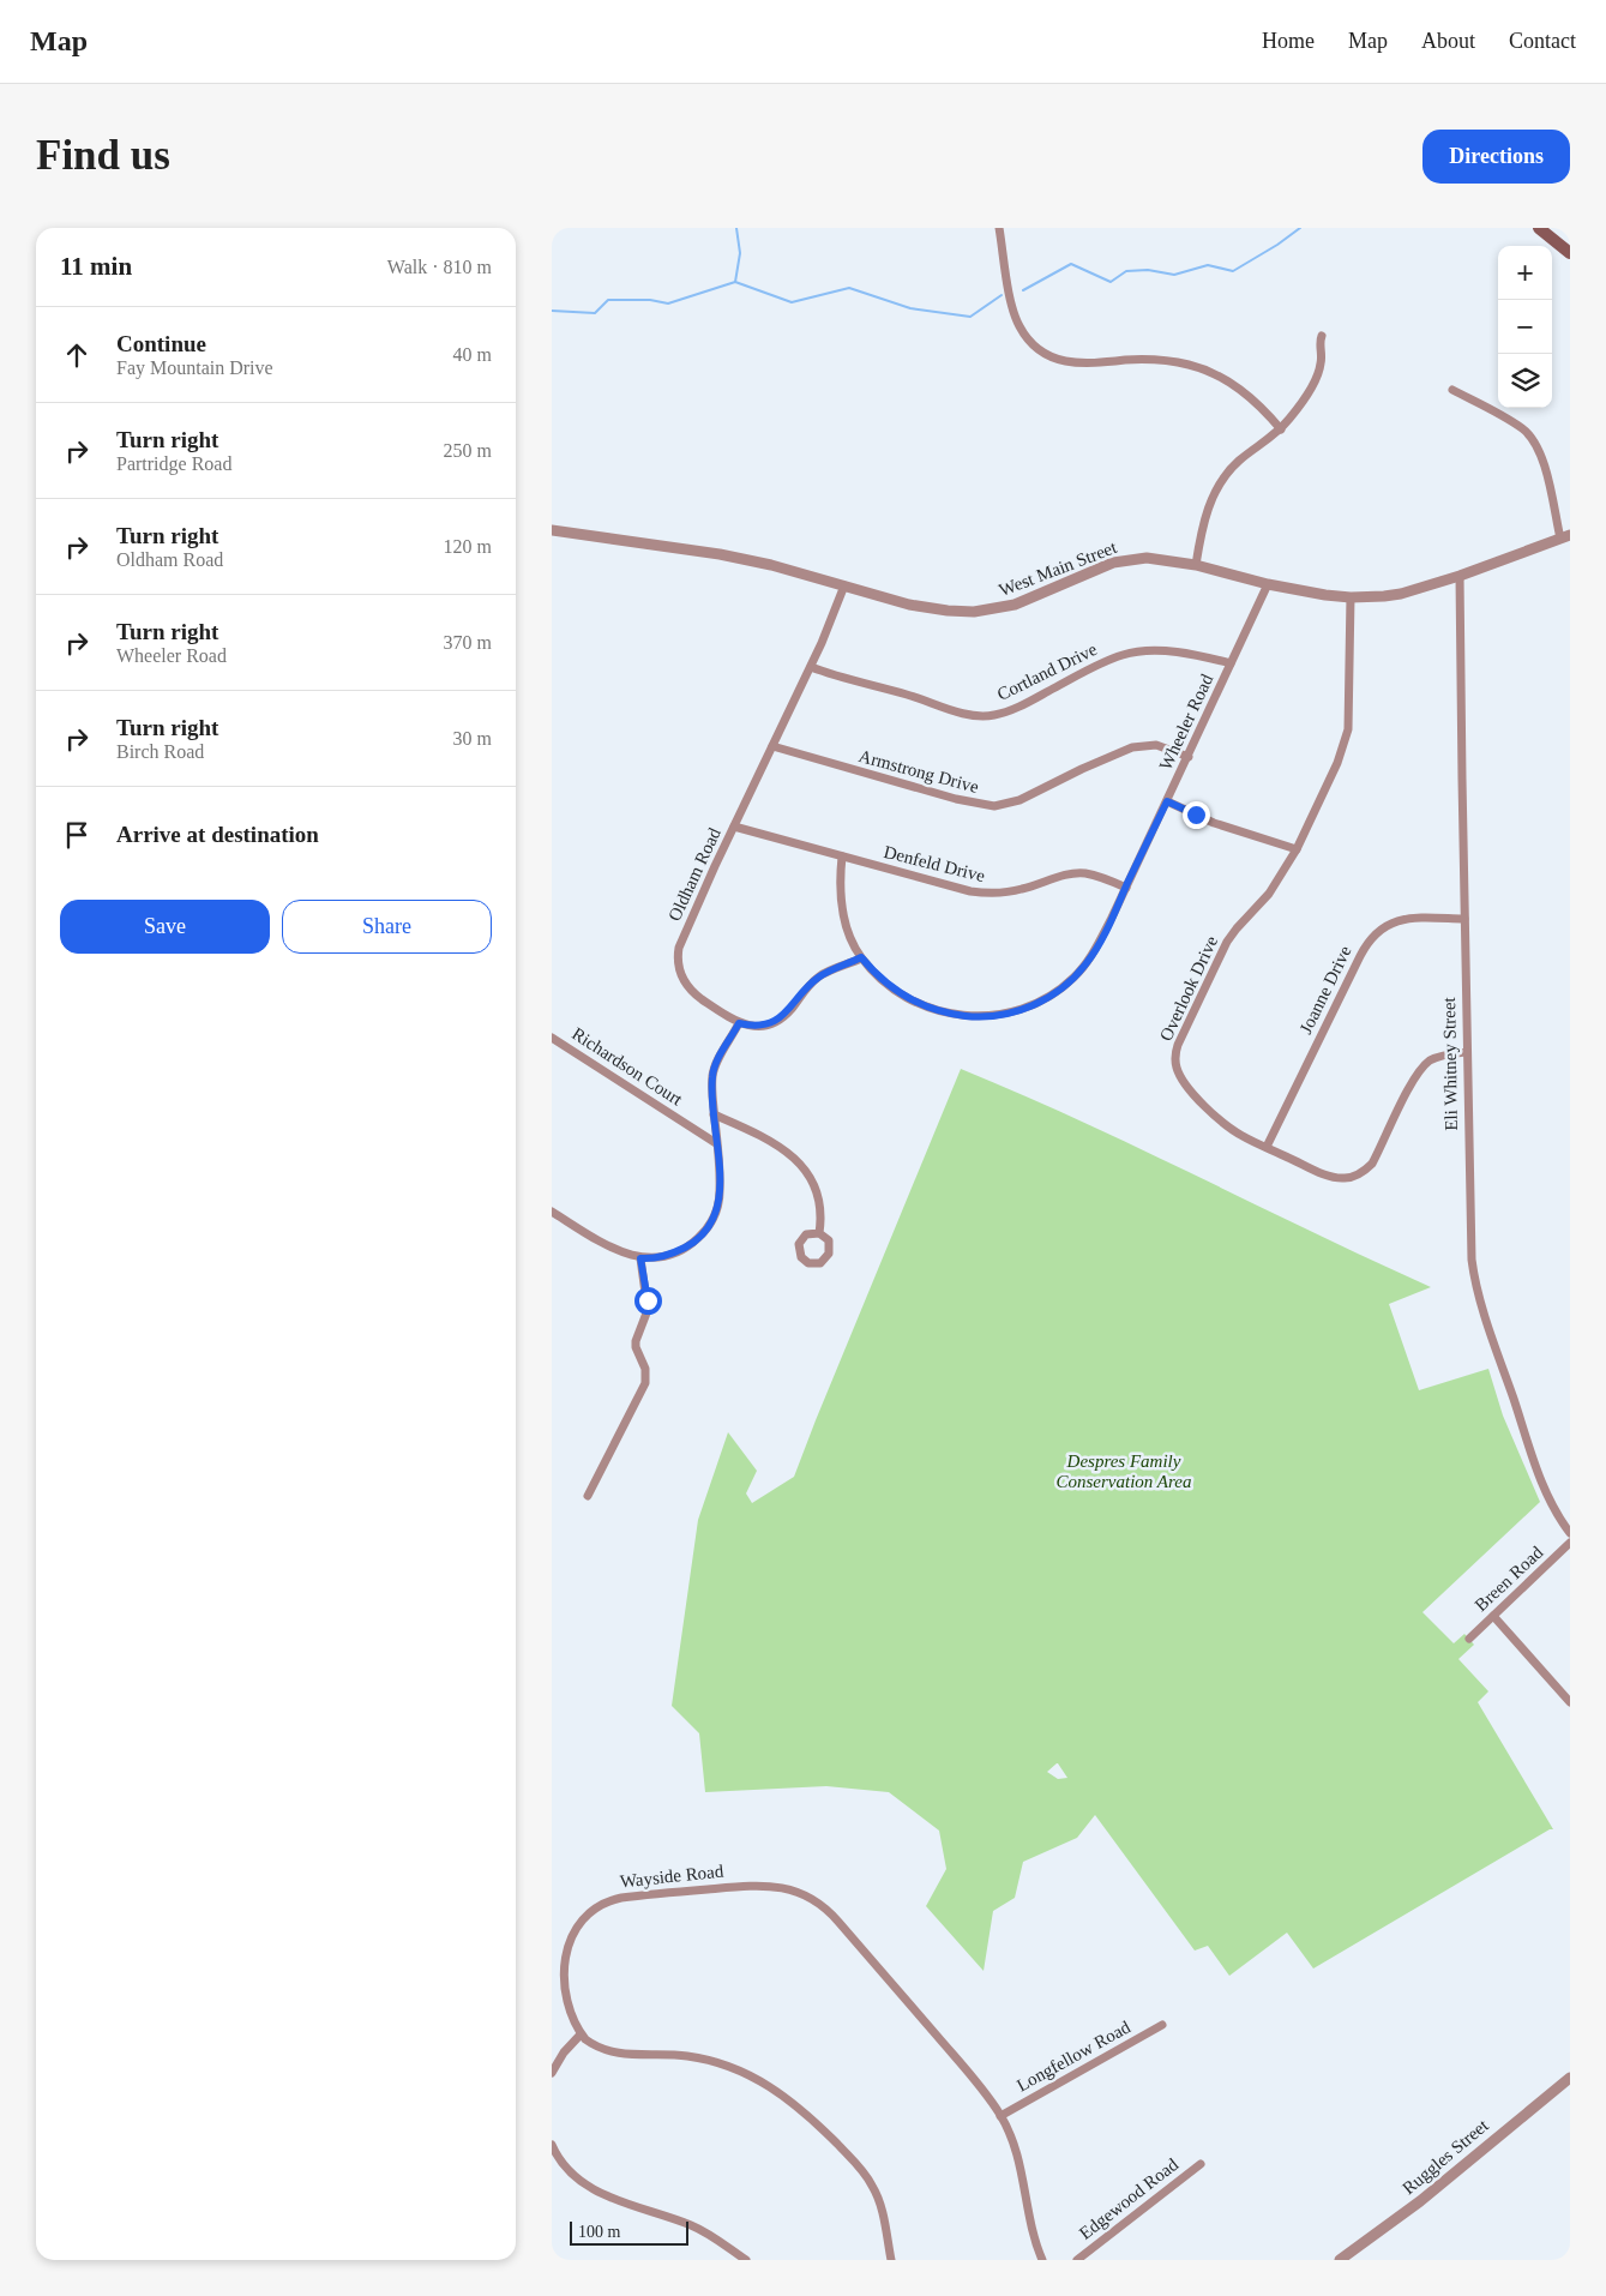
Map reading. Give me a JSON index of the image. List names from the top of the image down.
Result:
{
  "streets": {
    "street": [
      "West Main Street",
      "Cortland Drive",
      "Wheeler Road",
      "Armstrong Drive",
      "Denfeld Drive",
      "Oldham Road",
      "Overlook Drive",
      "Joanne Drive",
      "Eli Whitney Street",
      "Richardson Court",
      "Breen Road",
      "Wayside Road",
      "Longfellow Road",
      "Ruggles Street",
      "Edgewood Road"
    ]
  },
  "crossings": [
    ["West Main Street", "Wheeler Road"],
    ["West Main Street", "Oldham Road"],
    ["West Main Street", "Overlook Drive"],
    ["West Main Street", "Eli Whitney Street"],
    ["Cortland Drive", "Wheeler Road"],
    ["Cortland Drive", "Oldham Road"],
    ["Wheeler Road", "Armstrong Drive"],
    ["Wheeler Road", "Denfeld Drive"],
    ["Armstrong Drive", "Oldham Road"],
    ["Denfeld Drive", "Oldham Road"],
    ["Overlook Drive", "Joanne Drive"],
    ["Overlook Drive", "Eli Whitney Street"],
    ["Joanne Drive", "Eli Whitney Street"],
    ["Wayside Road", "Longfellow Road"]
  ],
  "parks": ["Despres Family Conservation Area"],
  "scale_bar": "100 m",
  "page": {
    "header": "Map",
    "nav": [
      "Home",
      "Map",
      "About",
      "Contact"
    ],
    "buttons": [
      "Directions",
      ["Save", "Share"]
    ],
    "title": "Find us",
    "heading": ["11 min", "Walk · 810 m"],
    "map_buttons": ["+", "−"],
    "list": [
      ["Continue", "Fay Mountain Drive", "40 m"],
      ["Turn right", "Partridge Road", "250 m"],
      ["Turn right", "Oldham Road", "120 m"],
      ["Turn right", "Wheeler Road", "370 m"],
      ["Turn right", "Birch Road", "30 m"],
      "Arrive at destination"
    ],
    "scale": "100 m"
  }
}
